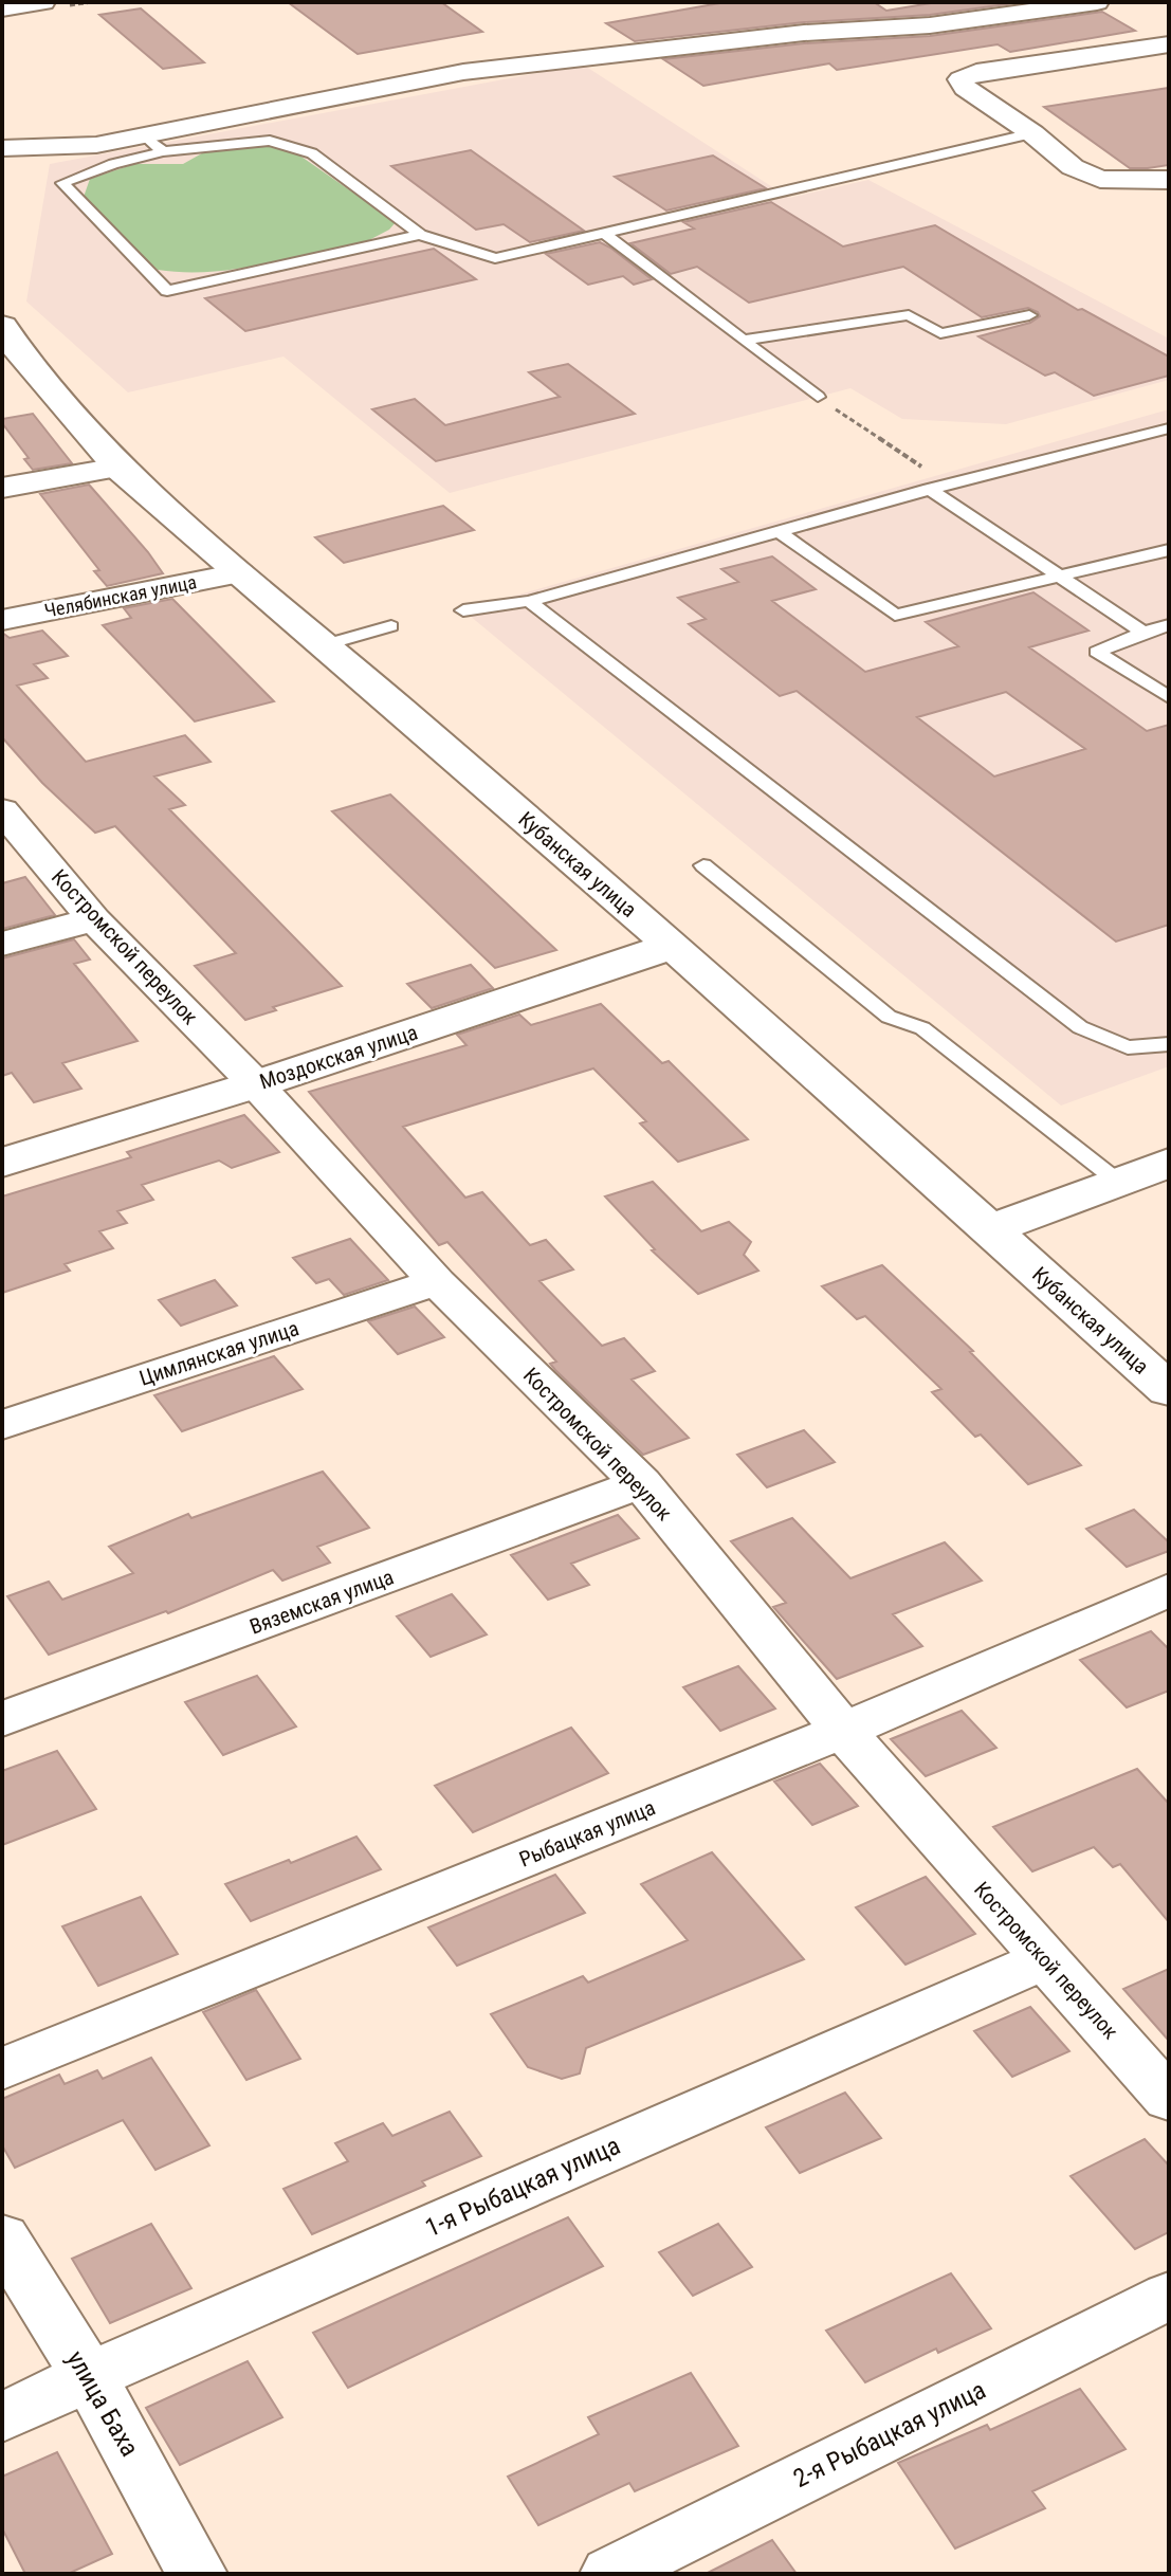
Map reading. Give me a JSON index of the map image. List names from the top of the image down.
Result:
{
  "streets": {
    "main road": ["Кубанская улица", "Моздокская улица"],
    "street": [
      "Челябинская улица",
      "Костромской переулок",
      "Цимлянская улица",
      "Вяземская улица",
      "Рыбацкая улица",
      "1-я Рыбацкая улица",
      "улица Баха",
      "2-я Рыбацкая улица"
    ]
  },
  "crossings": [
    ["Челябинская улица", "Кубанская улица"],
    ["Кубанская улица", "Моздокская улица"],
    ["Костромской переулок", "Моздокская улица"],
    ["Костромской переулок", "Цимлянская улица"],
    ["Костромской переулок", "Вяземская улица"],
    ["Костромской переулок", "Рыбацкая улица"],
    ["Костромской переулок", "1-я Рыбацкая улица"],
    ["1-я Рыбацкая улица", "улица Баха"]
  ]
}
